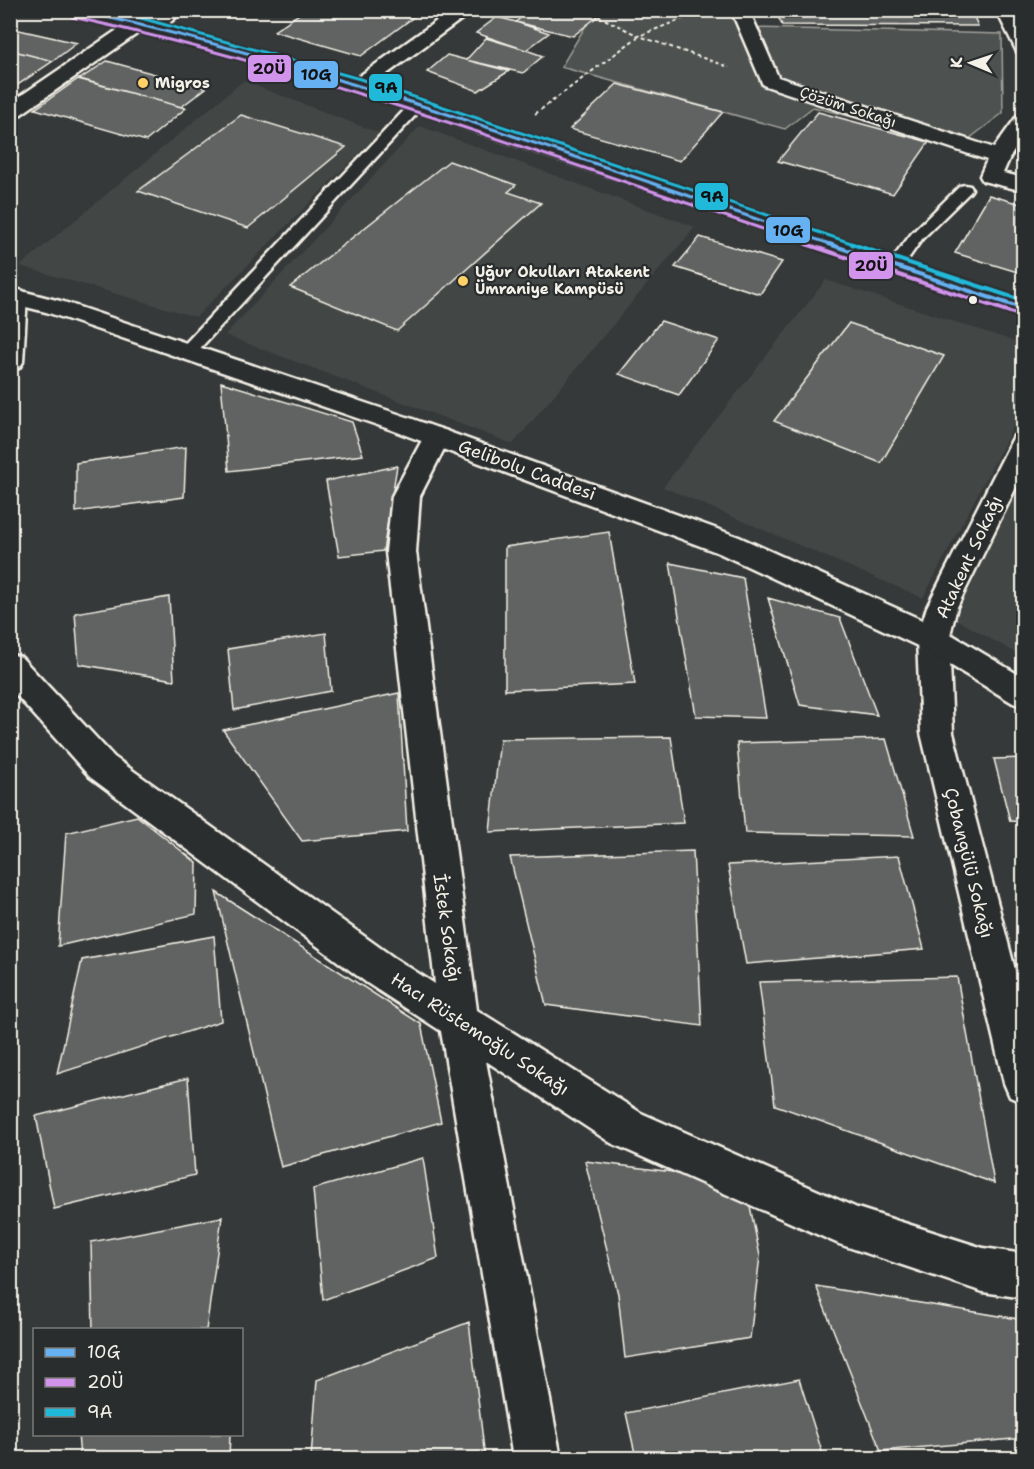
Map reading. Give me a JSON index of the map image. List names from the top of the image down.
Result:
{
  "streets": {
    "street": [
      "Çözüm Sokağı",
      "Gelibolu Caddesi",
      "Atakent Sokağı",
      "Çobangülü Sokağı",
      "İstek Sokağı",
      "Hacı Rüstemoğlu Sokağı"
    ]
  },
  "crossings": [
    ["Gelibolu Caddesi", "Atakent Sokağı"],
    ["Gelibolu Caddesi", "Çobangülü Sokağı"],
    ["Gelibolu Caddesi", "İstek Sokağı"],
    ["Atakent Sokağı", "Çobangülü Sokağı"],
    ["İstek Sokağı", "Hacı Rüstemoğlu Sokağı"]
  ],
  "places": ["Migros", "Uğur Okulları Atakent Ümraniye Kampüsü"],
  "lines": ["transit line 10G", "transit line 9A", "transit line 20Ü"],
  "legend": ["10G", "20Ü", "9A"],
  "north": "left"
}
